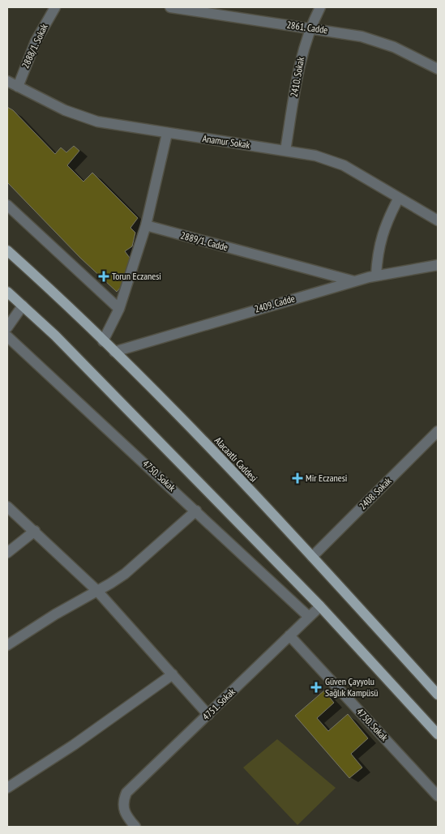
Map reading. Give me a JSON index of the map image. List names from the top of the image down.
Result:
{
  "streets": {
    "main road": ["Alacaatlı Caddesi"],
    "street": [
      "2861. Cadde",
      "2888/1. Sokak",
      "2410. Sokak",
      "Anamur Sokak",
      "2889/1. Cadde",
      "2409. Cadde",
      "4750. Sokak",
      "2408. Sokak",
      "4751. Sokak"
    ]
  },
  "crossings": [
    ["2861. Cadde", "2410. Sokak"],
    ["2888/1. Sokak", "Anamur Sokak"],
    ["2410. Sokak", "Anamur Sokak"],
    ["2889/1. Cadde", "2409. Cadde"],
    ["2409. Cadde", "Alacaatlı Caddesi"],
    ["Alacaatlı Caddesi", "2408. Sokak"],
    ["4750. Sokak", "4751. Sokak"]
  ],
  "places": {
    "health": ["Torun Eczanesi", "Mir Eczanesi", "Güven Çayyolu Sağlık Kampüsü"]
  }
}
